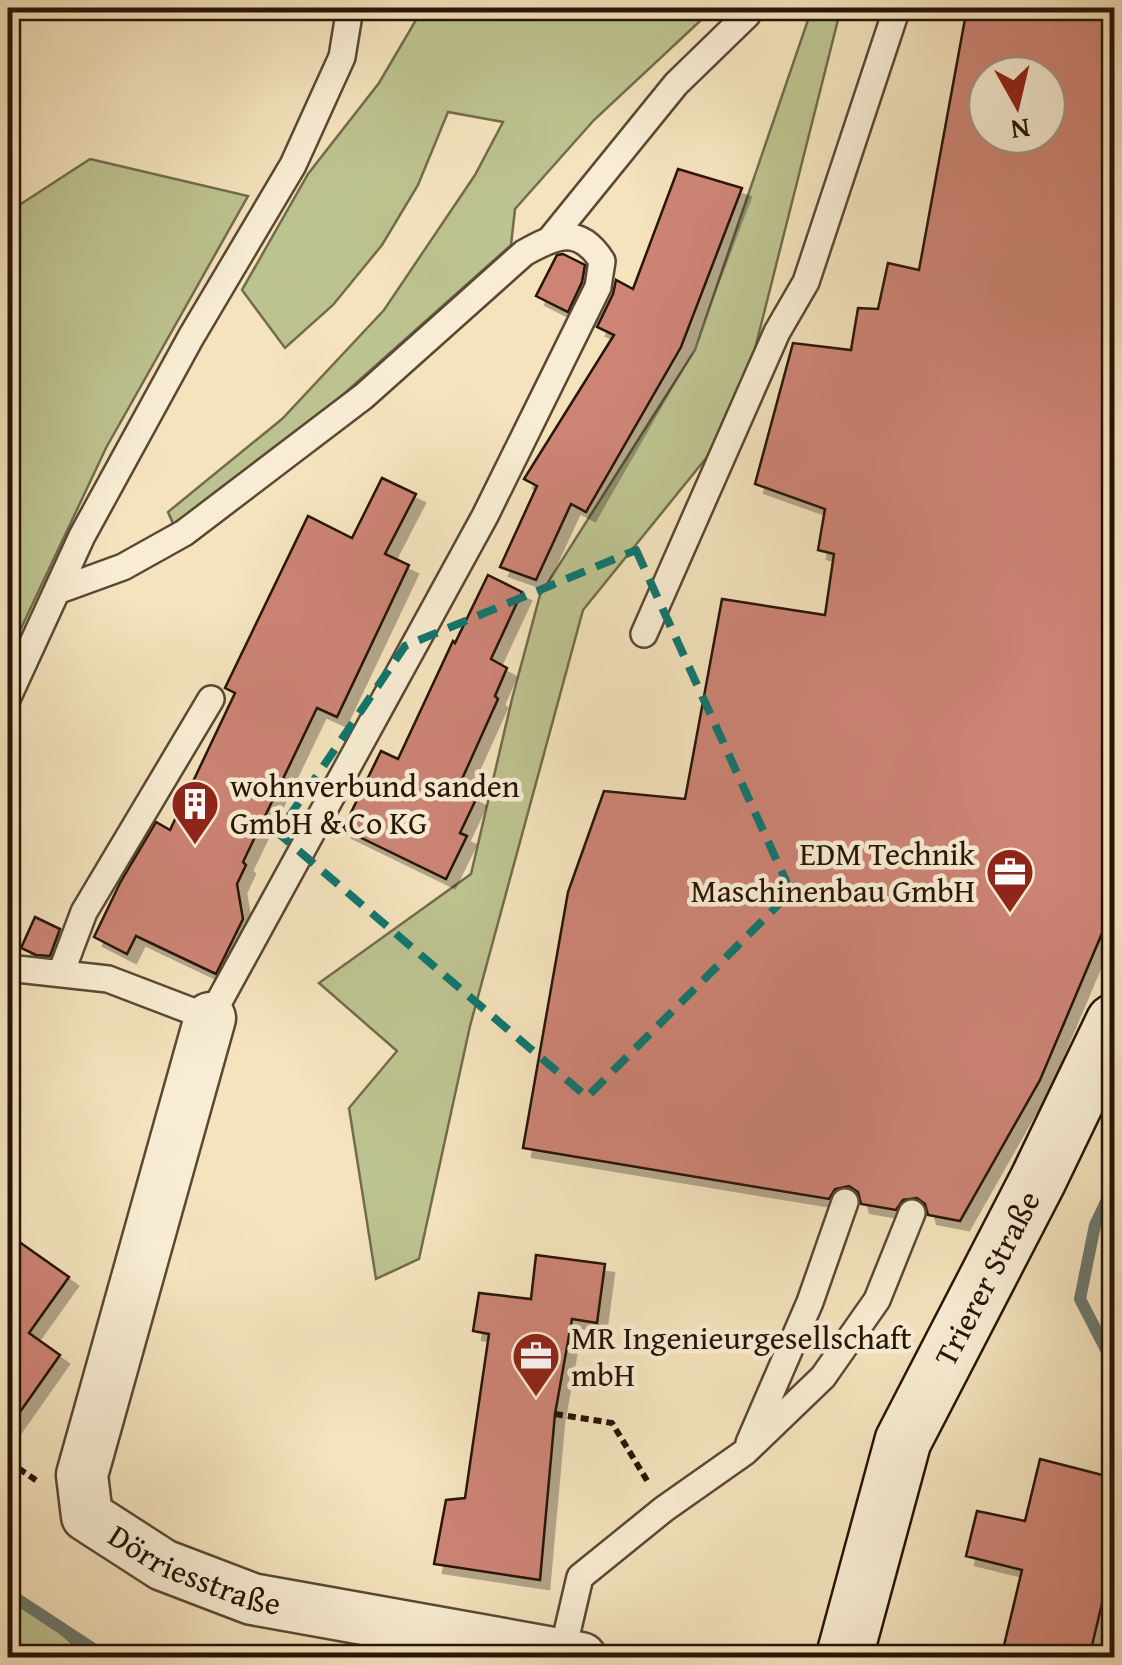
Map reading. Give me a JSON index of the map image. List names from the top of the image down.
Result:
{
  "streets": {
    "main road": ["Trierer Straße"],
    "street": ["Dörriesstraße"]
  },
  "places": {
    "building": ["wohnverbund sanden GmbH & Co KG"],
    "office": ["EDM Technik Maschinenbau GmbH", "MR Ingenieurgesellschaft mbH"]
  },
  "north": "bottom"
}
